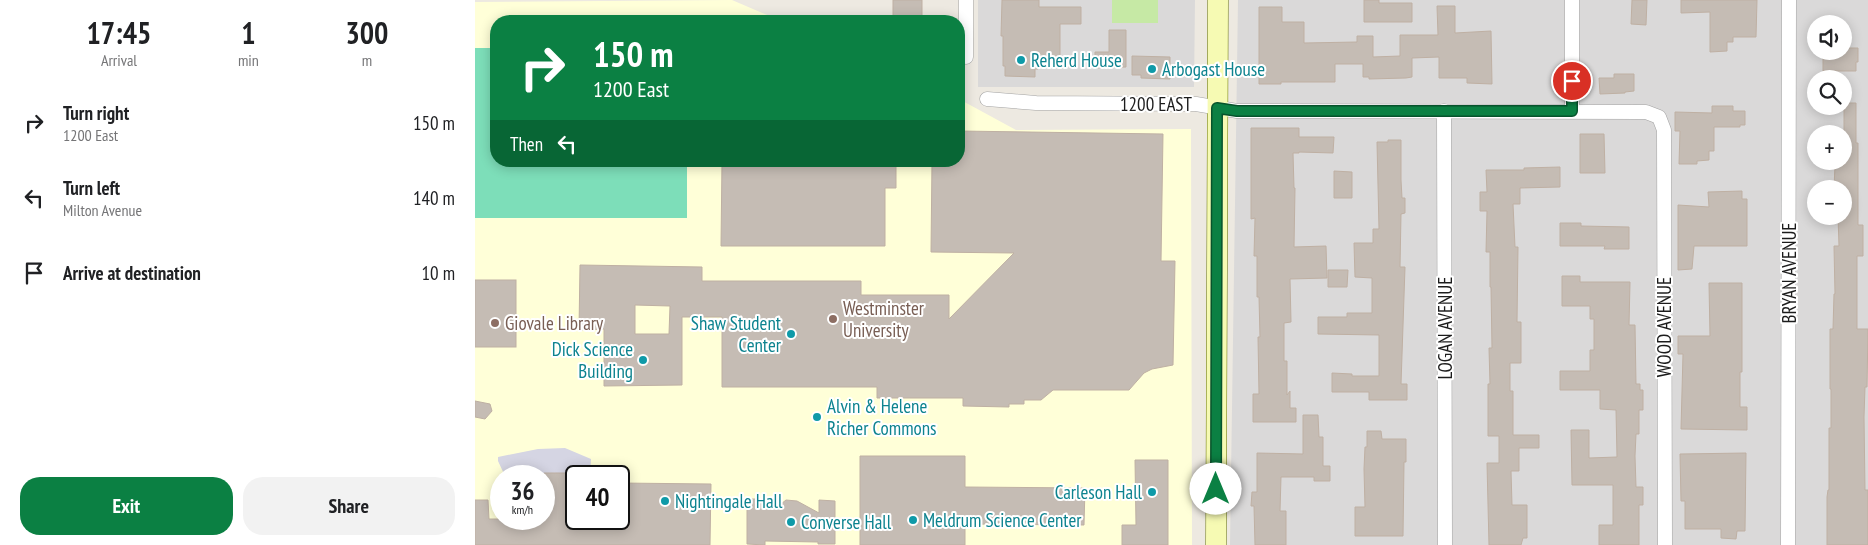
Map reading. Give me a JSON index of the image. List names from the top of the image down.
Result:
{
  "streets": {
    "street": [
      "1200 EAST",
      "BRYAN AVENUE",
      "WOOD AVENUE",
      "LOGAN AVENUE"
    ]
  },
  "crossings": [
    ["1200 EAST", "WOOD AVENUE"],
    ["1200 EAST", "LOGAN AVENUE"]
  ],
  "places": [
    "Reherd House",
    "Arbogast House",
    "Westminster University",
    "Giovale Library",
    "Shaw Student Center",
    "Dick Science Building",
    "Alvin & Helene Richer Commons",
    "Carleson Hall",
    "Nightingale Hall",
    "Meldrum Science Center",
    "Converse Hall"
  ],
  "page": {
    "eta": [
      "17:45",
      "Arrival",
      "1",
      "min",
      "300",
      "m"
    ],
    "map_buttons": ["+", "−"],
    "turn": ["150 m", "1200 East"],
    "list": [
      {
        "name": "Turn right",
        "note": "1200 East",
        "value": "150 m"
      },
      {
        "name": "Turn left",
        "note": "Milton Avenue",
        "value": "140 m"
      },
      {
        "name": "Arrive at destination",
        "value": "10 m"
      }
    ],
    "then": "Then",
    "speed": "36 km/h",
    "limit": "40",
    "buttons": ["Exit", "Share"]
  }
}
